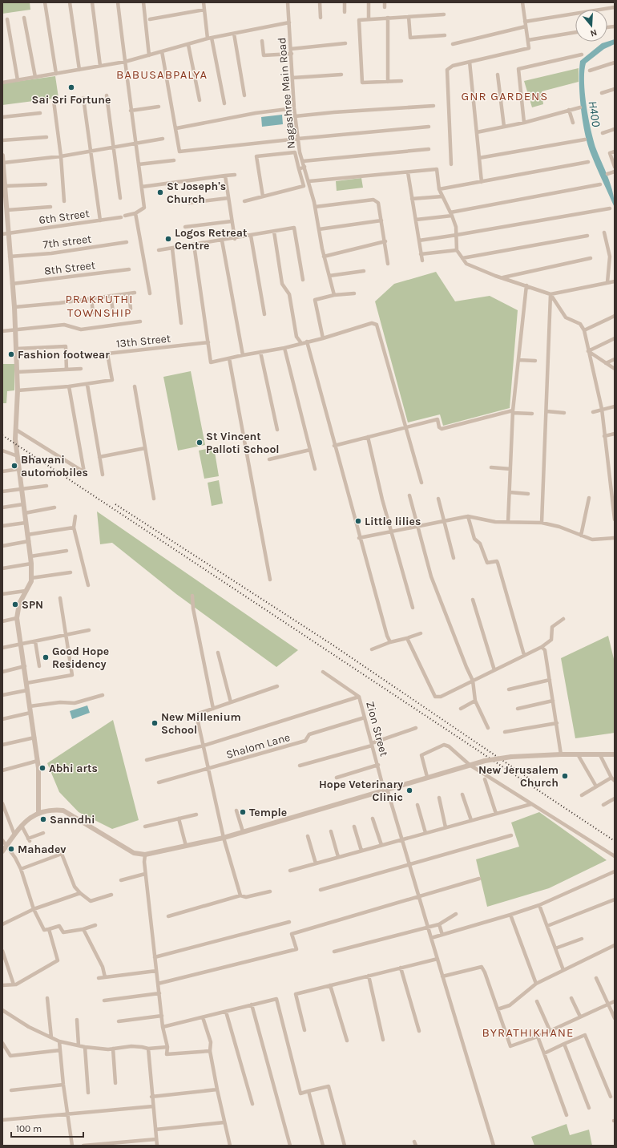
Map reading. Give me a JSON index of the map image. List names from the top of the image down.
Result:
{
  "streets": {
    "street": [
      "Nagashree Main Road",
      "6th Street",
      "7th street",
      "8th Street",
      "13th Street",
      "Zion Street",
      "Shalom Lane"
    ]
  },
  "crossings": [
    ["Zion Street", "Shalom Lane"]
  ],
  "districts": [
    "BABUSABPALYA",
    "GNR GARDENS",
    "PRAKRUTHI TOWNSHIP",
    "BYRATHIKHANE"
  ],
  "water": ["H400"],
  "places": [
    "Sai Sri Fortune",
    "St Joseph's Church",
    "Logos Retreat Centre",
    "Fashion footwear",
    "St Vincent Palloti School",
    "Bhavani automobiles",
    "Little lilies",
    "SPN",
    "Good Hope Residency",
    "New Millenium School",
    "Abhi arts",
    "New Jerusalem Church",
    "Hope Veterinary Clinic",
    "Temple",
    "Sanndhi",
    "Mahadev"
  ],
  "scale_bar": "100 m",
  "north": "bottom"
}
